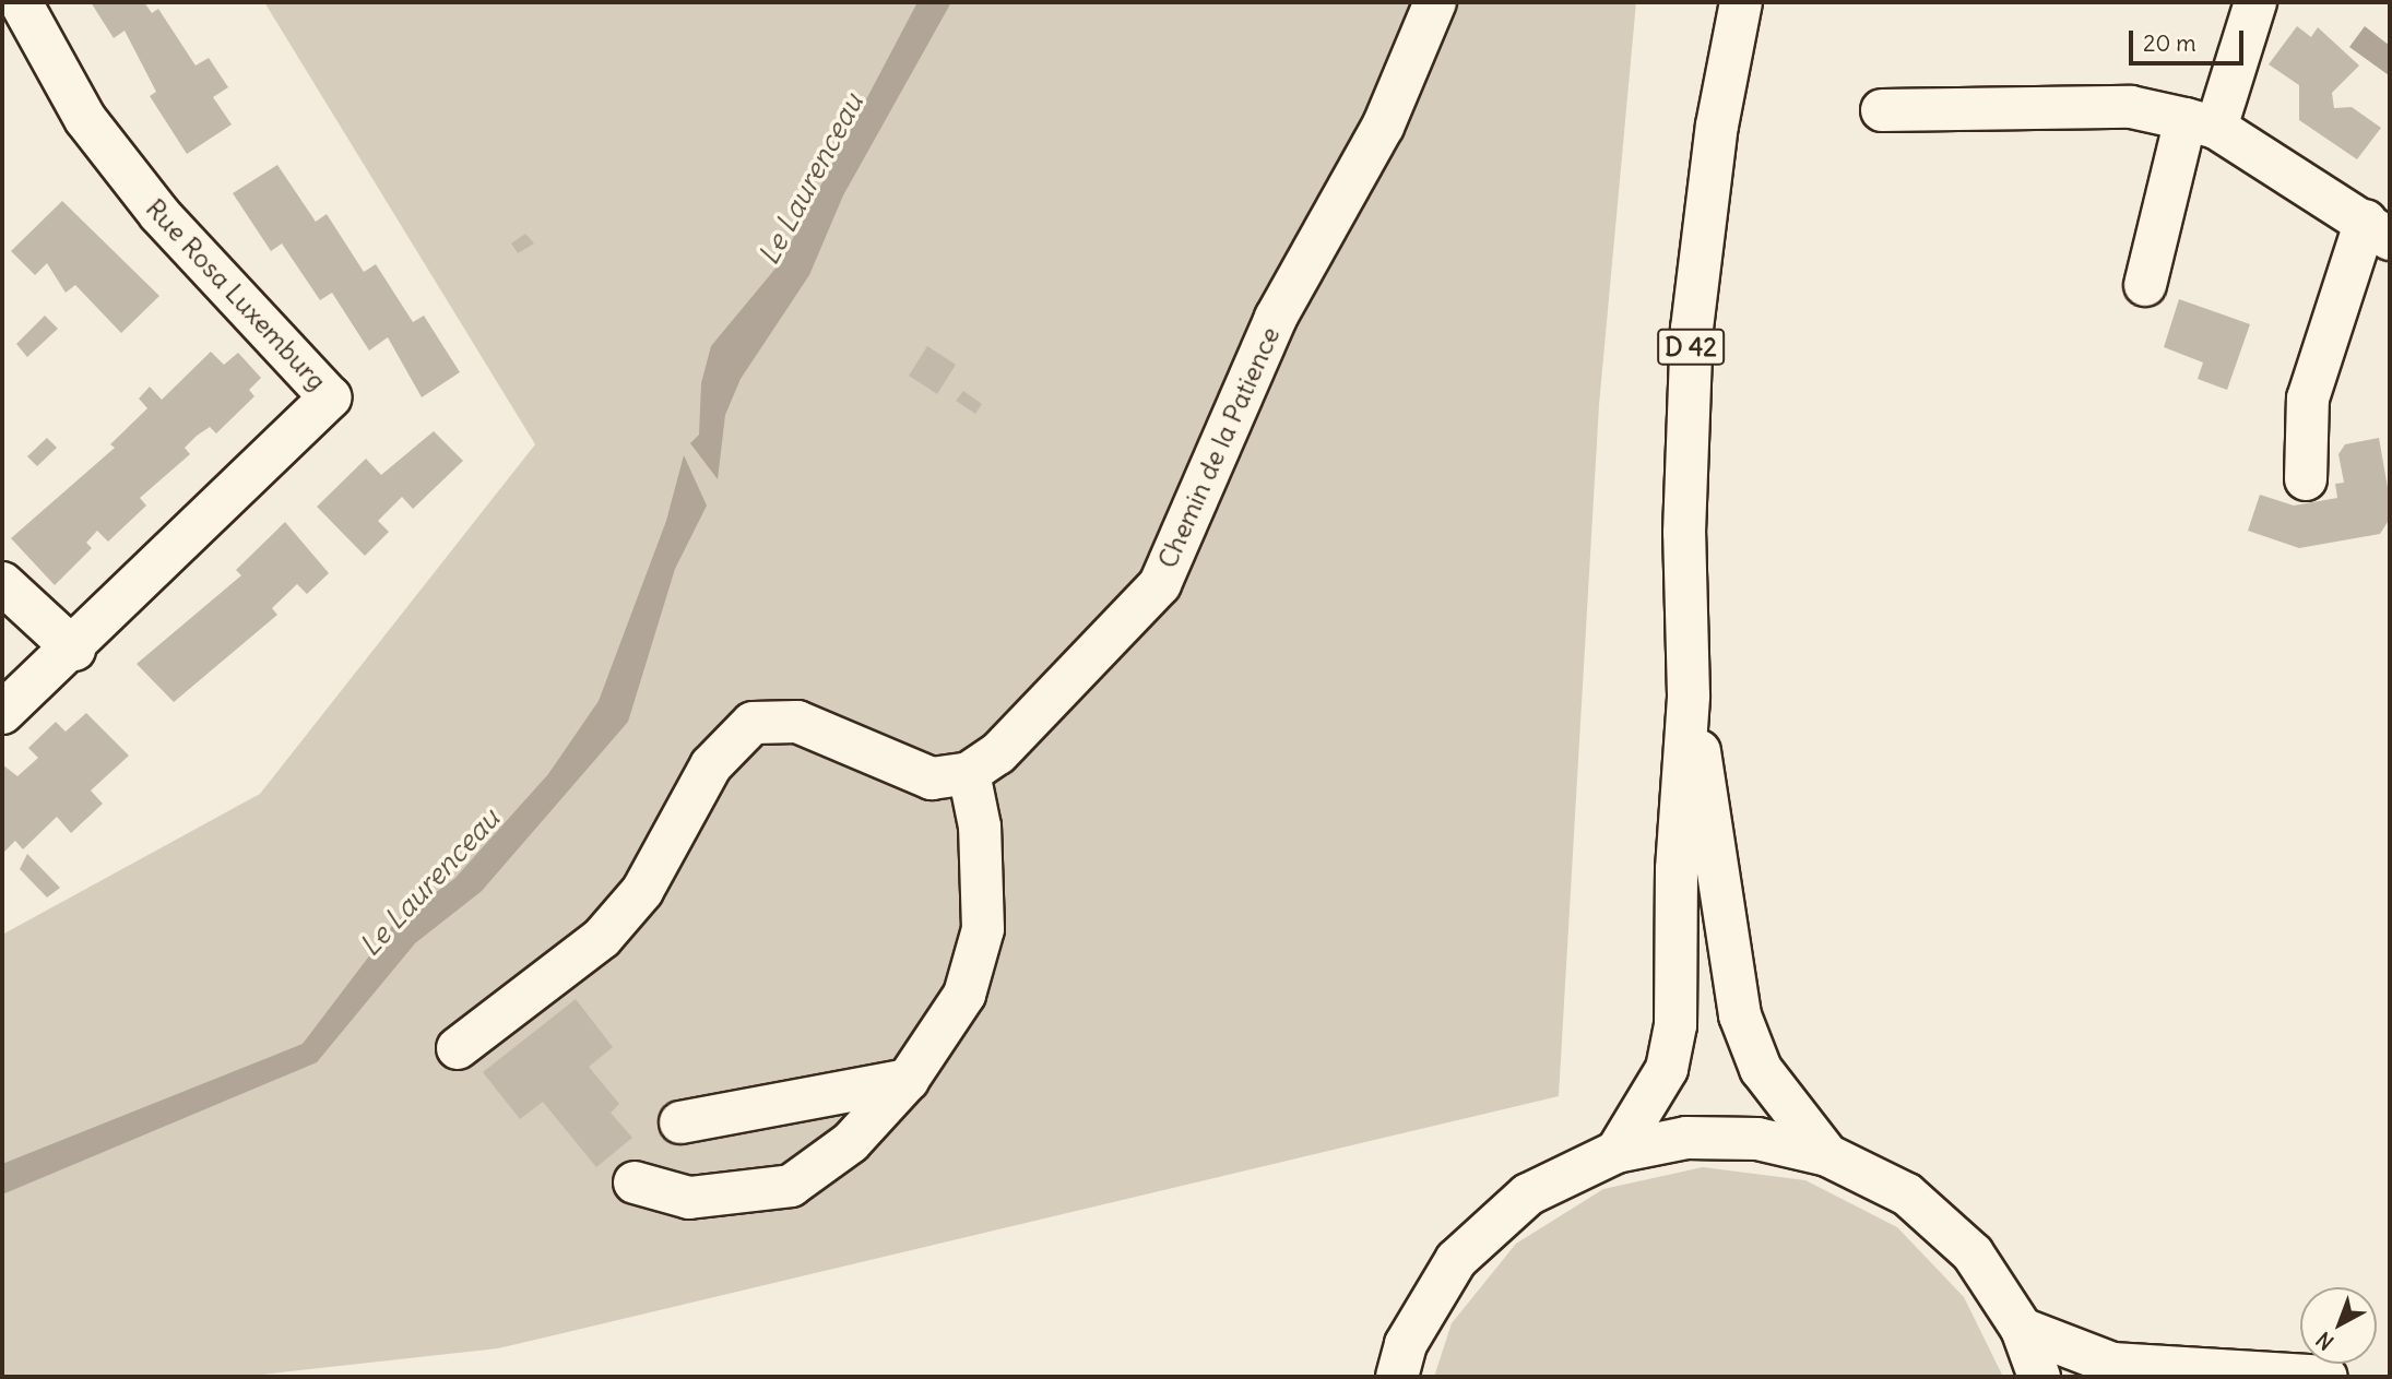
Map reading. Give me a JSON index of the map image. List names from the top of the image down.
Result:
{
  "streets": {
    "street": ["Rue Rosa Luxemburg", "D 42", "Chemin de la Patience"]
  },
  "water": ["Le Laurenceau"],
  "scale_bar": "20 m",
  "north": "bottom left"
}
